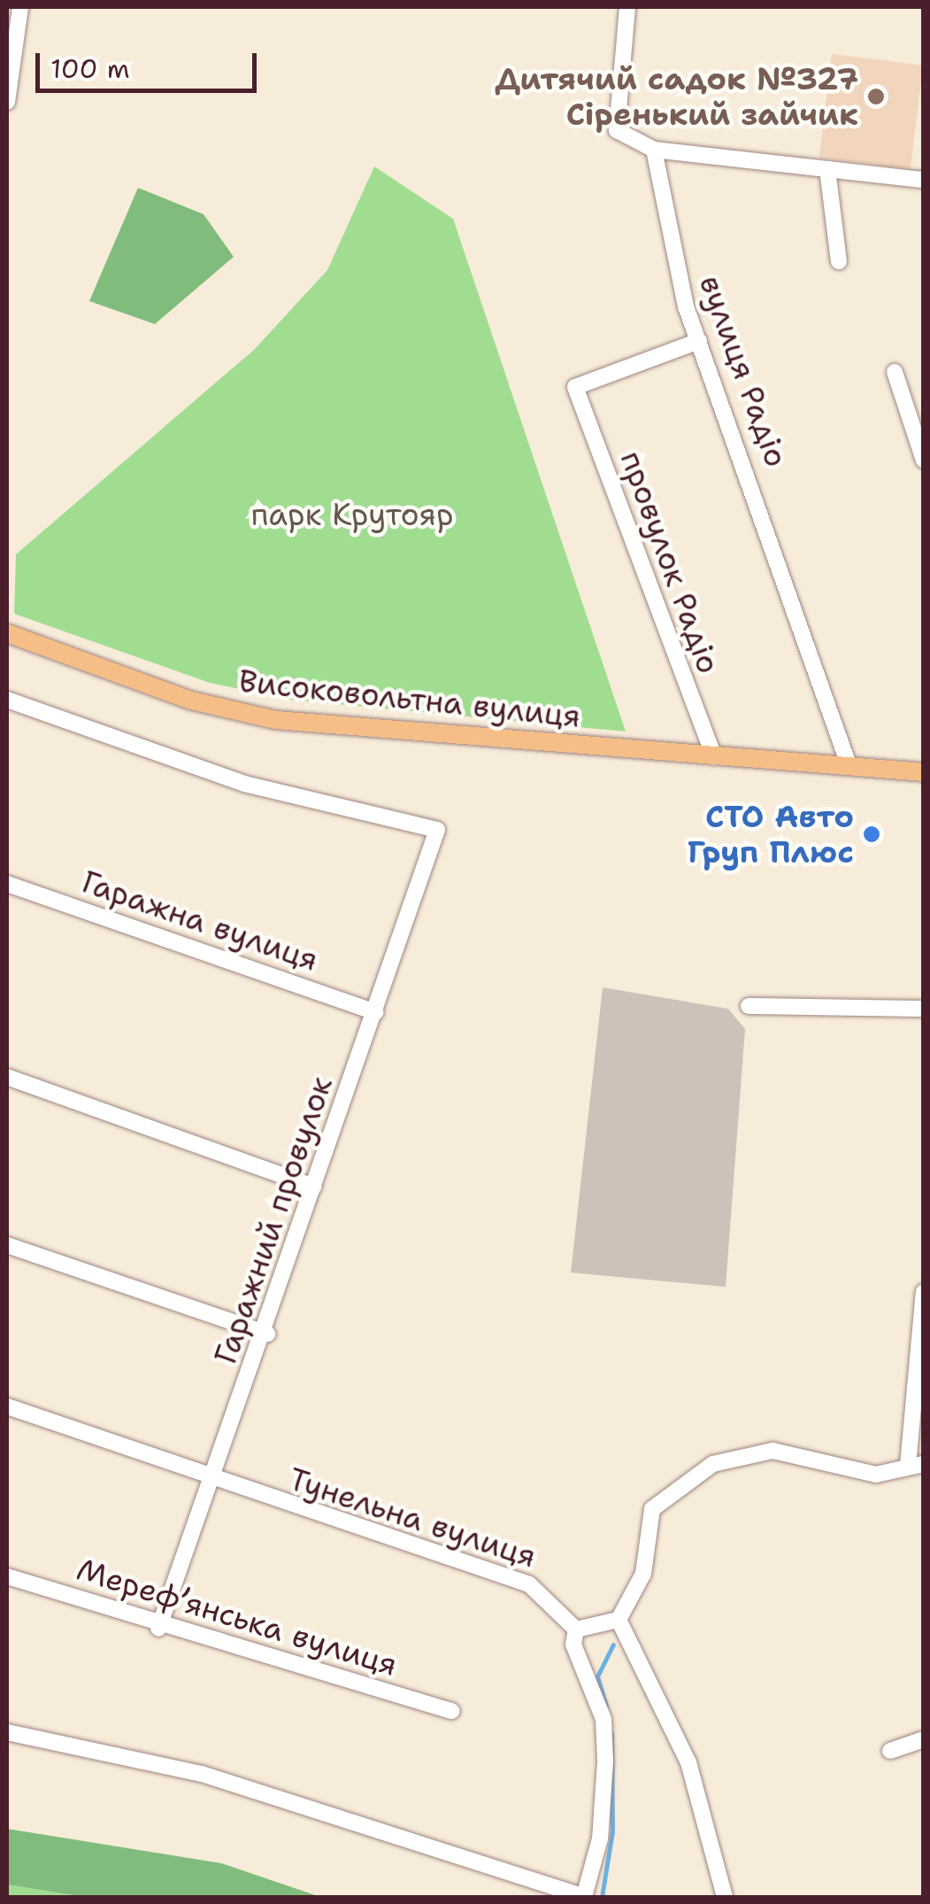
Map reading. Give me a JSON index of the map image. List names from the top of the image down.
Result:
{
  "streets": {
    "main road": ["Високовольтна вулиця"],
    "street": [
      "вулиця Радіо",
      "провулок Радіо",
      "Гаражна вулиця",
      "Гаражний провулок",
      "Тунельна вулиця",
      "Мерефʼянська вулиця"
    ]
  },
  "crossings": [
    ["вулиця Радіо", "провулок Радіо"],
    ["вулиця Радіо", "Високовольтна вулиця"],
    ["провулок Радіо", "Високовольтна вулиця"],
    ["Гаражна вулиця", "Гаражний провулок"],
    ["Гаражний провулок", "Тунельна вулиця"],
    ["Гаражний провулок", "Мерефʼянська вулиця"]
  ],
  "parks": ["парк Крутояр"],
  "places": ["Дитячий садок №327 Сіренький зайчик", "СТО Авто Груп Плюс"],
  "scale_bar": "100 m"
}
